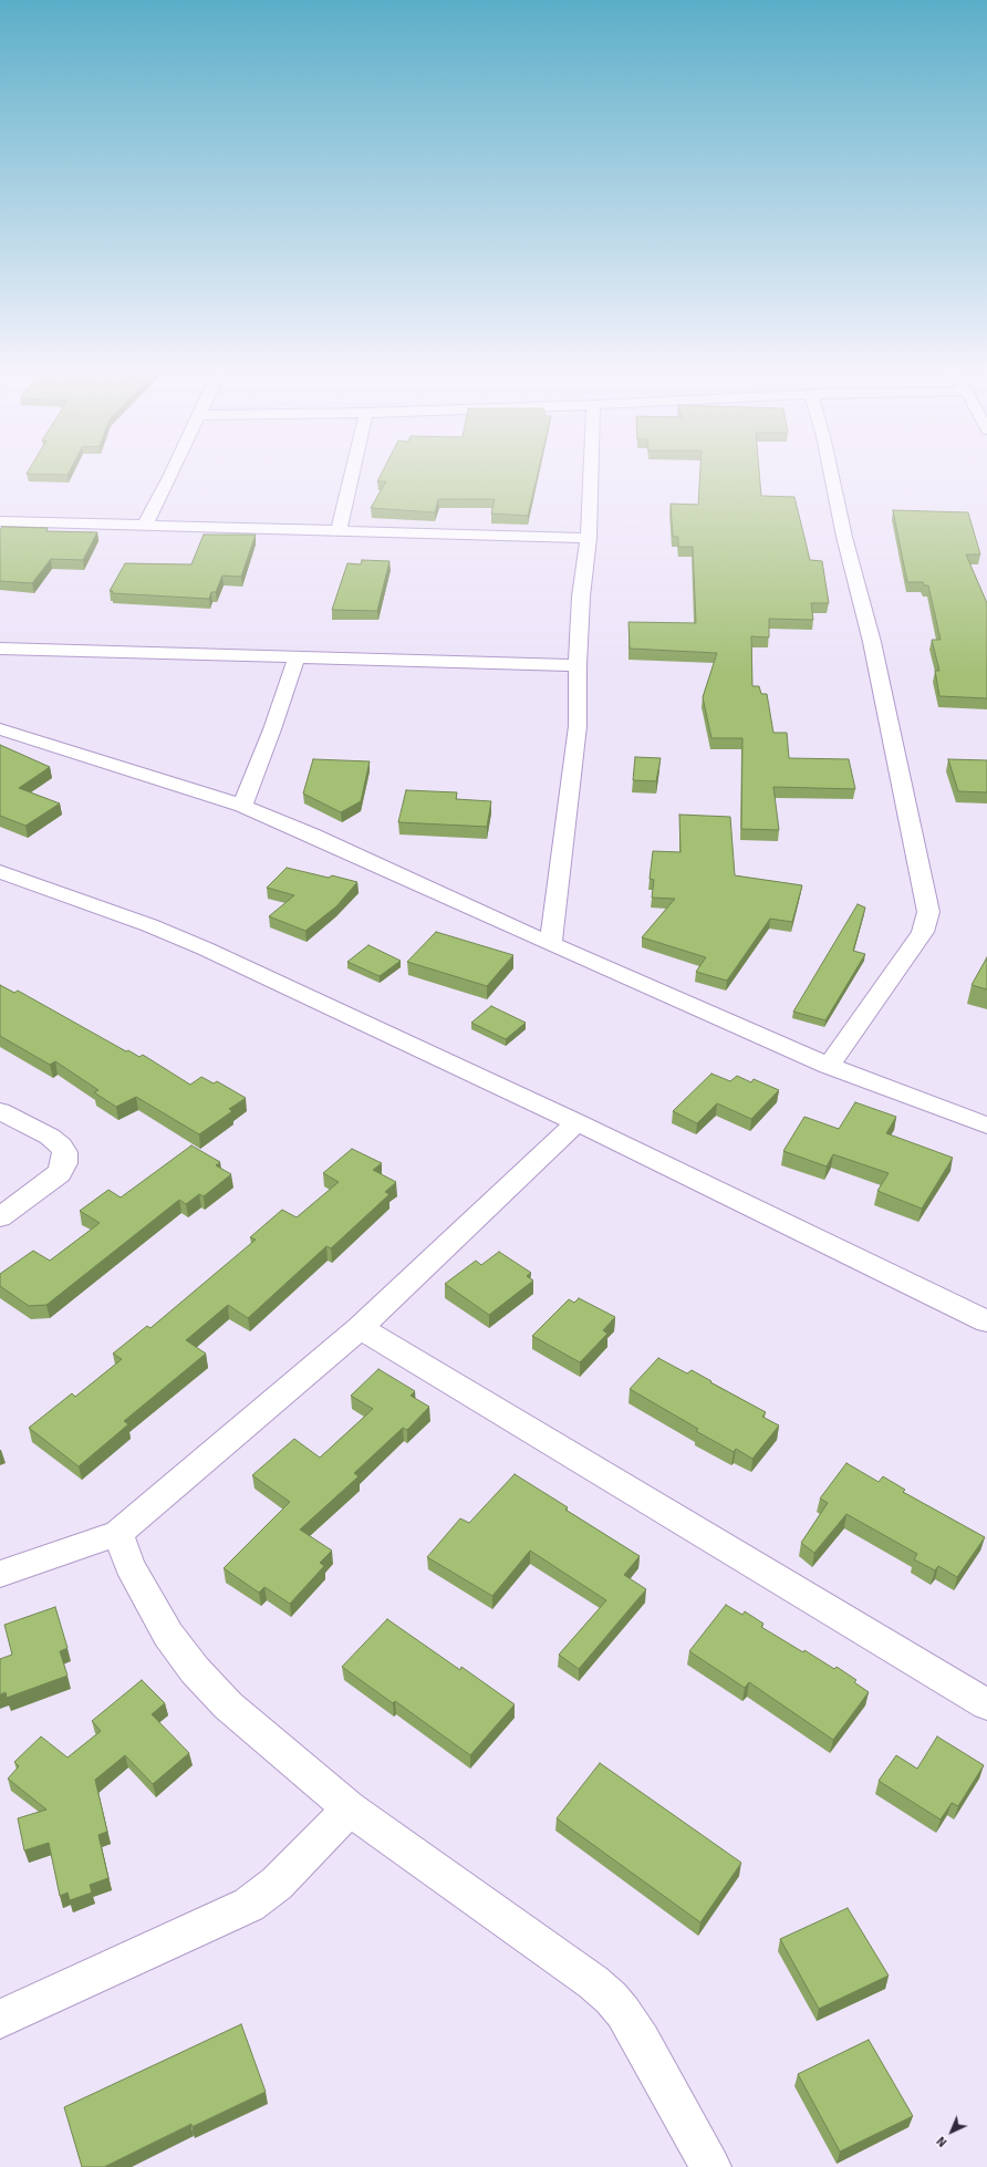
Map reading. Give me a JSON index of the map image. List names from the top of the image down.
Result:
{
  "north": "bottom left"
}
